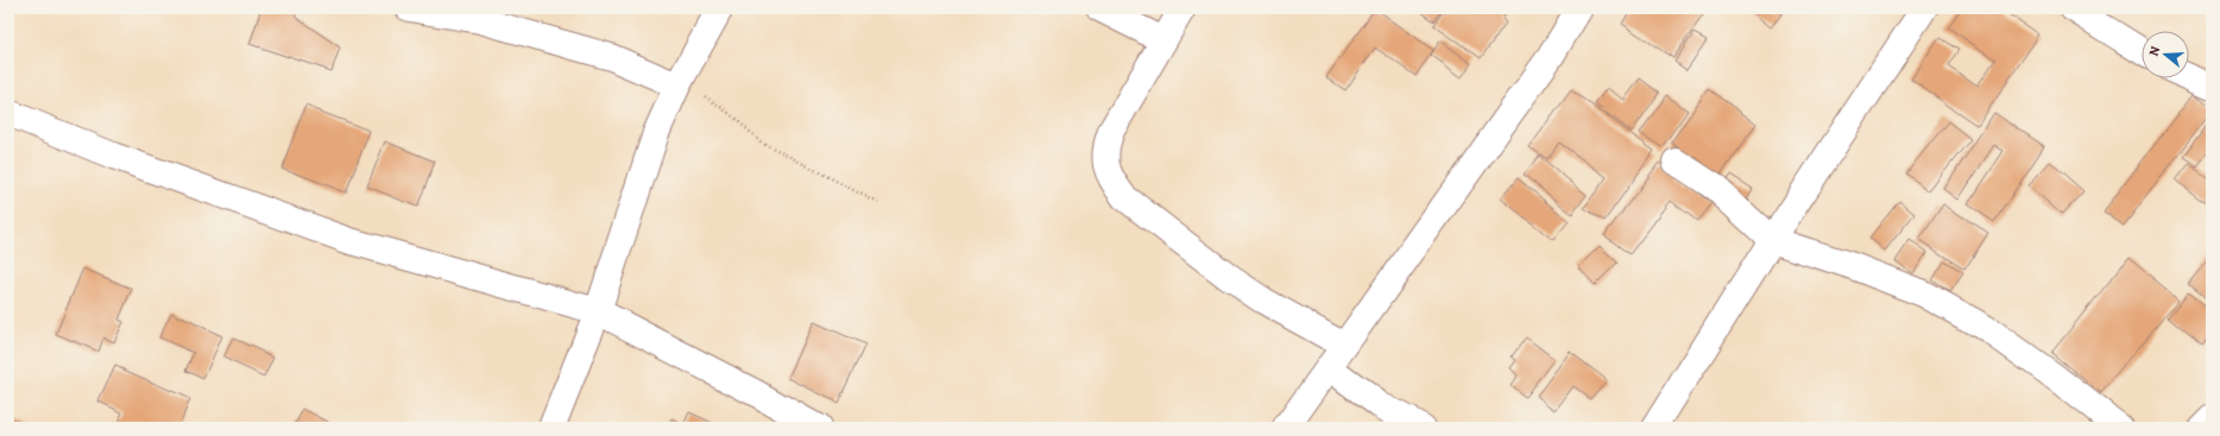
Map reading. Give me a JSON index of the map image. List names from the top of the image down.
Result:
{
  "north": "left"
}
